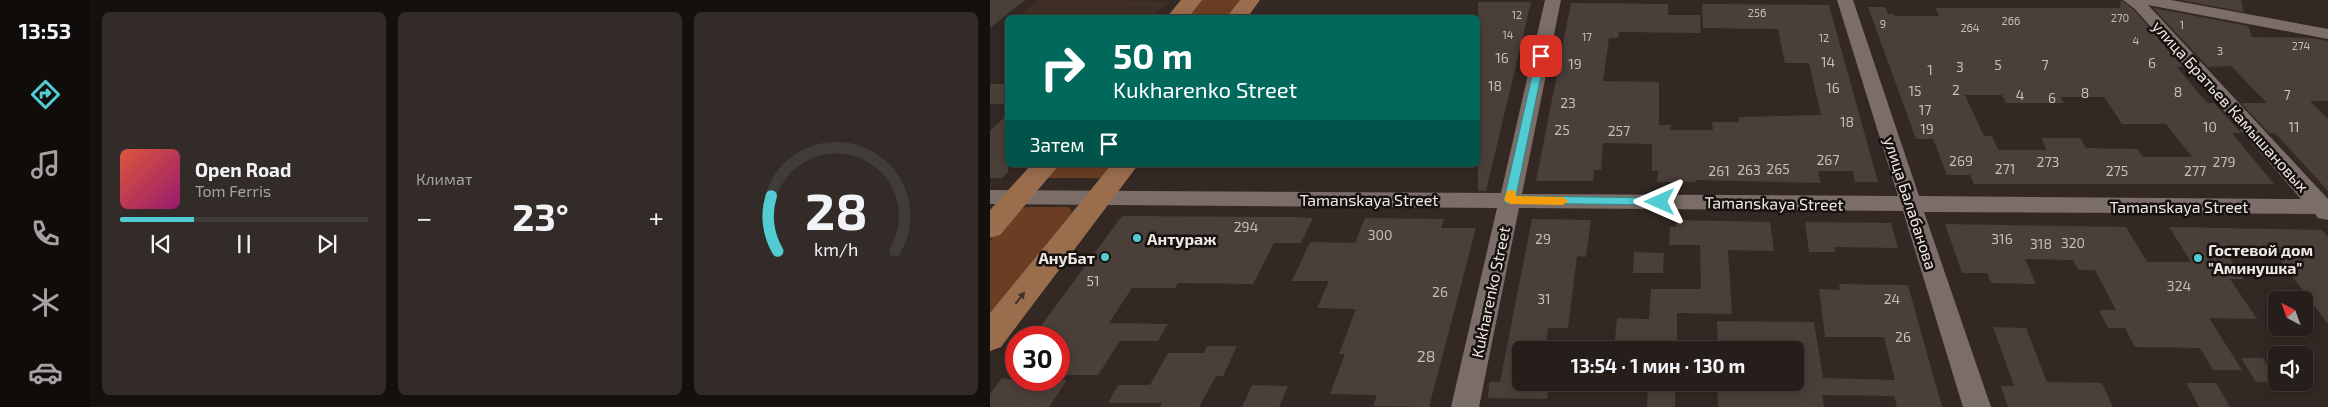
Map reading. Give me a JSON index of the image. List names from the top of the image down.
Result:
{
  "streets": {
    "street": [
      "улица Братьев Камышановых",
      "Tamanskaya Street",
      "улица Балабанова",
      "Kukharenko Street"
    ]
  },
  "crossings": [
    ["улица Братьев Камышановых", "Tamanskaya Street"],
    ["Tamanskaya Street", "улица Балабанова"],
    ["Tamanskaya Street", "Kukharenko Street"]
  ],
  "places": ["Антураж", "АнуБат", "Гостевой дом \"Аминушка\""],
  "house_numbers": [
    "256",
    "12",
    "270",
    "266",
    "9",
    "1",
    "264",
    "14",
    "17",
    "12",
    "4",
    "274",
    "3",
    "16",
    "14",
    "6",
    "19",
    "5",
    "7",
    "3",
    "1",
    "18",
    "16",
    "2",
    "15",
    "8",
    "8",
    "4",
    "7",
    "6",
    "23",
    "17",
    "18",
    "10",
    "11",
    "19",
    "25",
    "257",
    "267",
    "269",
    "273",
    "279",
    "265",
    "271",
    "263",
    "261",
    "275",
    "277",
    "294",
    "300",
    "29",
    "316",
    "320",
    "318",
    "51",
    "324",
    "26",
    "31",
    "24",
    "26",
    "28"
  ],
  "north": "top left",
  "page": {
    "tabs": "13:53",
    "tile": "Климат",
    "turn": ["50 m", "Kukharenko Street"],
    "then": "Затем",
    "song": ["Open Road", "Tom Ferris"],
    "heat": ["−", "23°", "+"],
    "limit": "30",
    "trip": "13:54 · 1 мин · 130 m",
    "gauge": ["28", "km/h"]
  }
}
